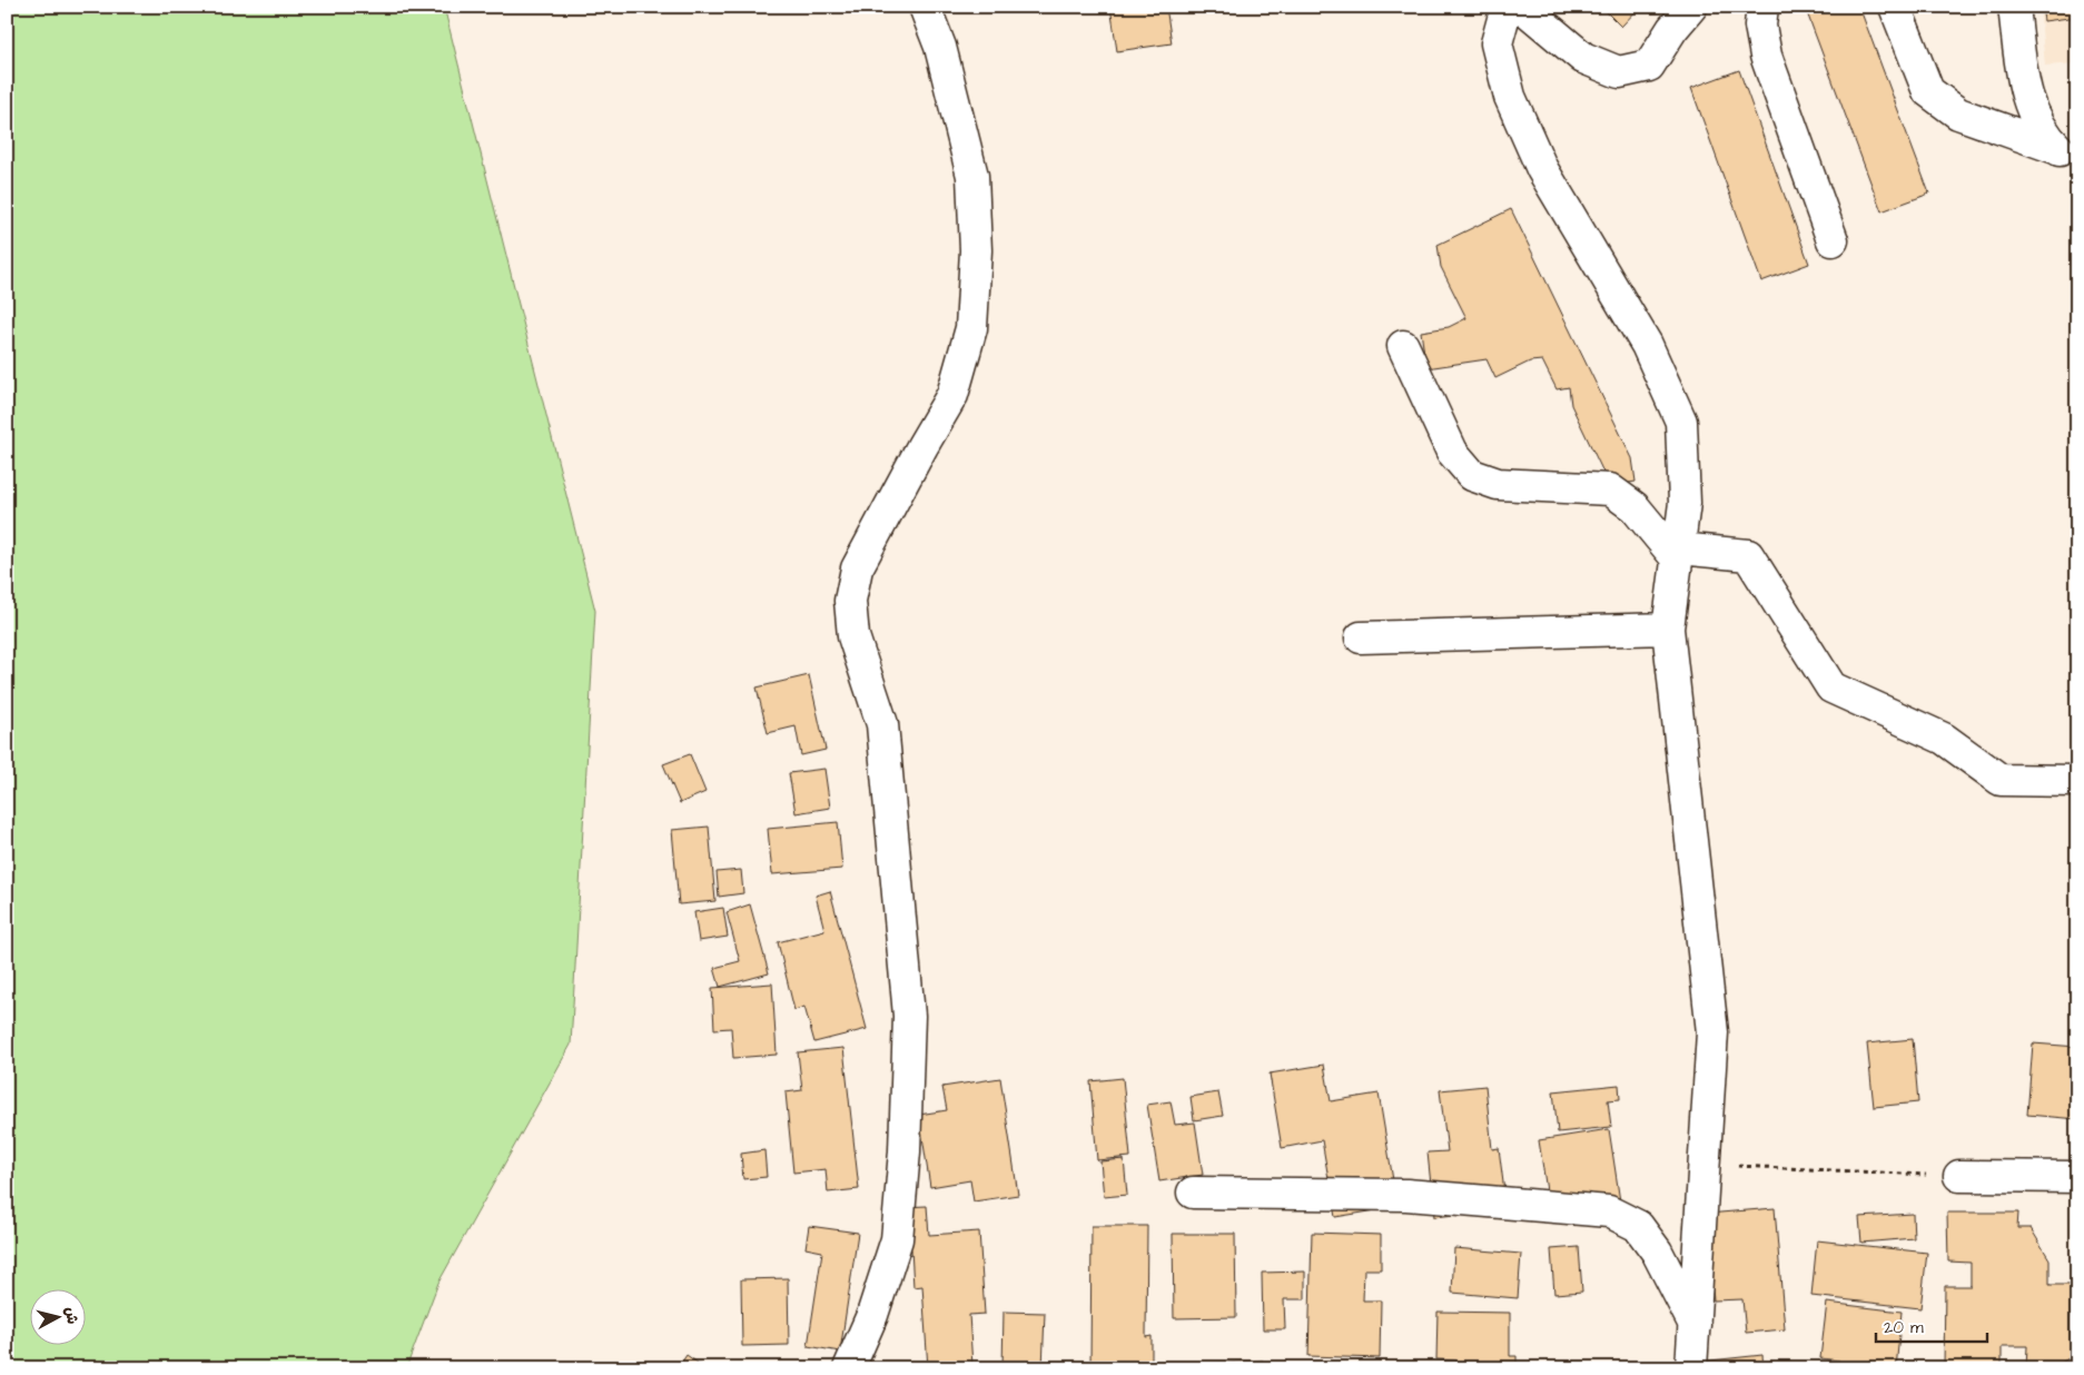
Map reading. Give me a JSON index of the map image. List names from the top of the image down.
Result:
{
  "scale_bar": "20 m",
  "north": "right"
}
